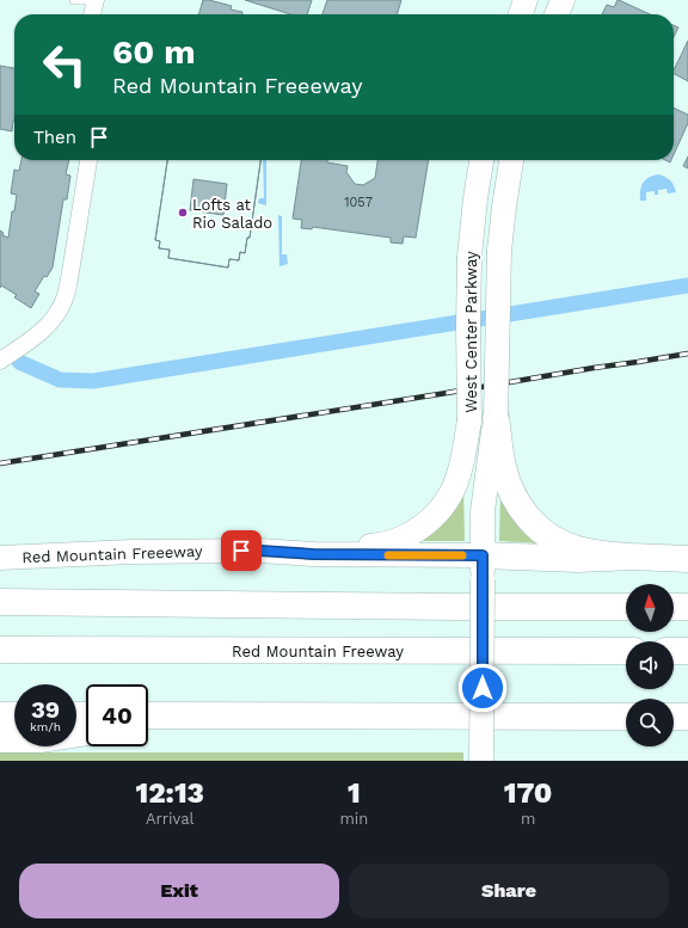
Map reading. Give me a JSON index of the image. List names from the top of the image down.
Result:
{
  "streets": {
    "highway": ["Red Mountain Freeway"],
    "street": ["West Center Parkway", "Red Mountain Freeeway"]
  },
  "crossings": [
    ["West Center Parkway", "Red Mountain Freeeway"]
  ],
  "places": ["Lofts at Rio Salado"],
  "house_numbers": ["1057"],
  "north": "top",
  "page": {
    "turn": ["60 m", "Red Mountain Freeeway"],
    "then": "Then",
    "speed": "39 km/h",
    "limit": "40",
    "eta": [
      "12:13",
      "Arrival",
      "1",
      "min",
      "170",
      "m"
    ],
    "buttons": ["Exit", "Share"]
  }
}
